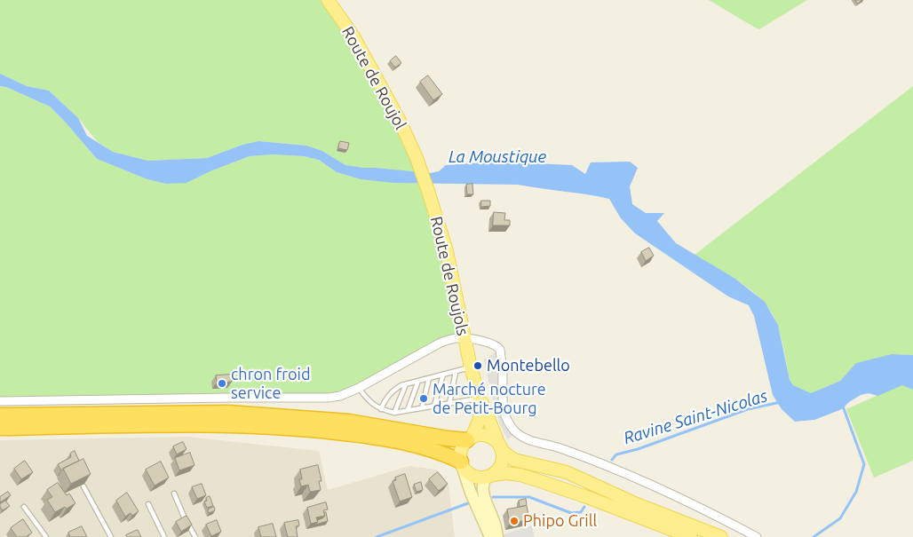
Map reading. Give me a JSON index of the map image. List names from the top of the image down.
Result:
{
  "streets": {
    "main road": ["Route de Roujol", "Route de Roujols"]
  },
  "crossings": [
    ["Route de Roujol", "Route de Roujols"]
  ],
  "water": ["La Moustique", "Ravine Saint-Nicolas"],
  "places": [
    "Montebello",
    "chron froid service",
    "Marché nocture de Petit-Bourg",
    "Phipo Grill"
  ]
}
